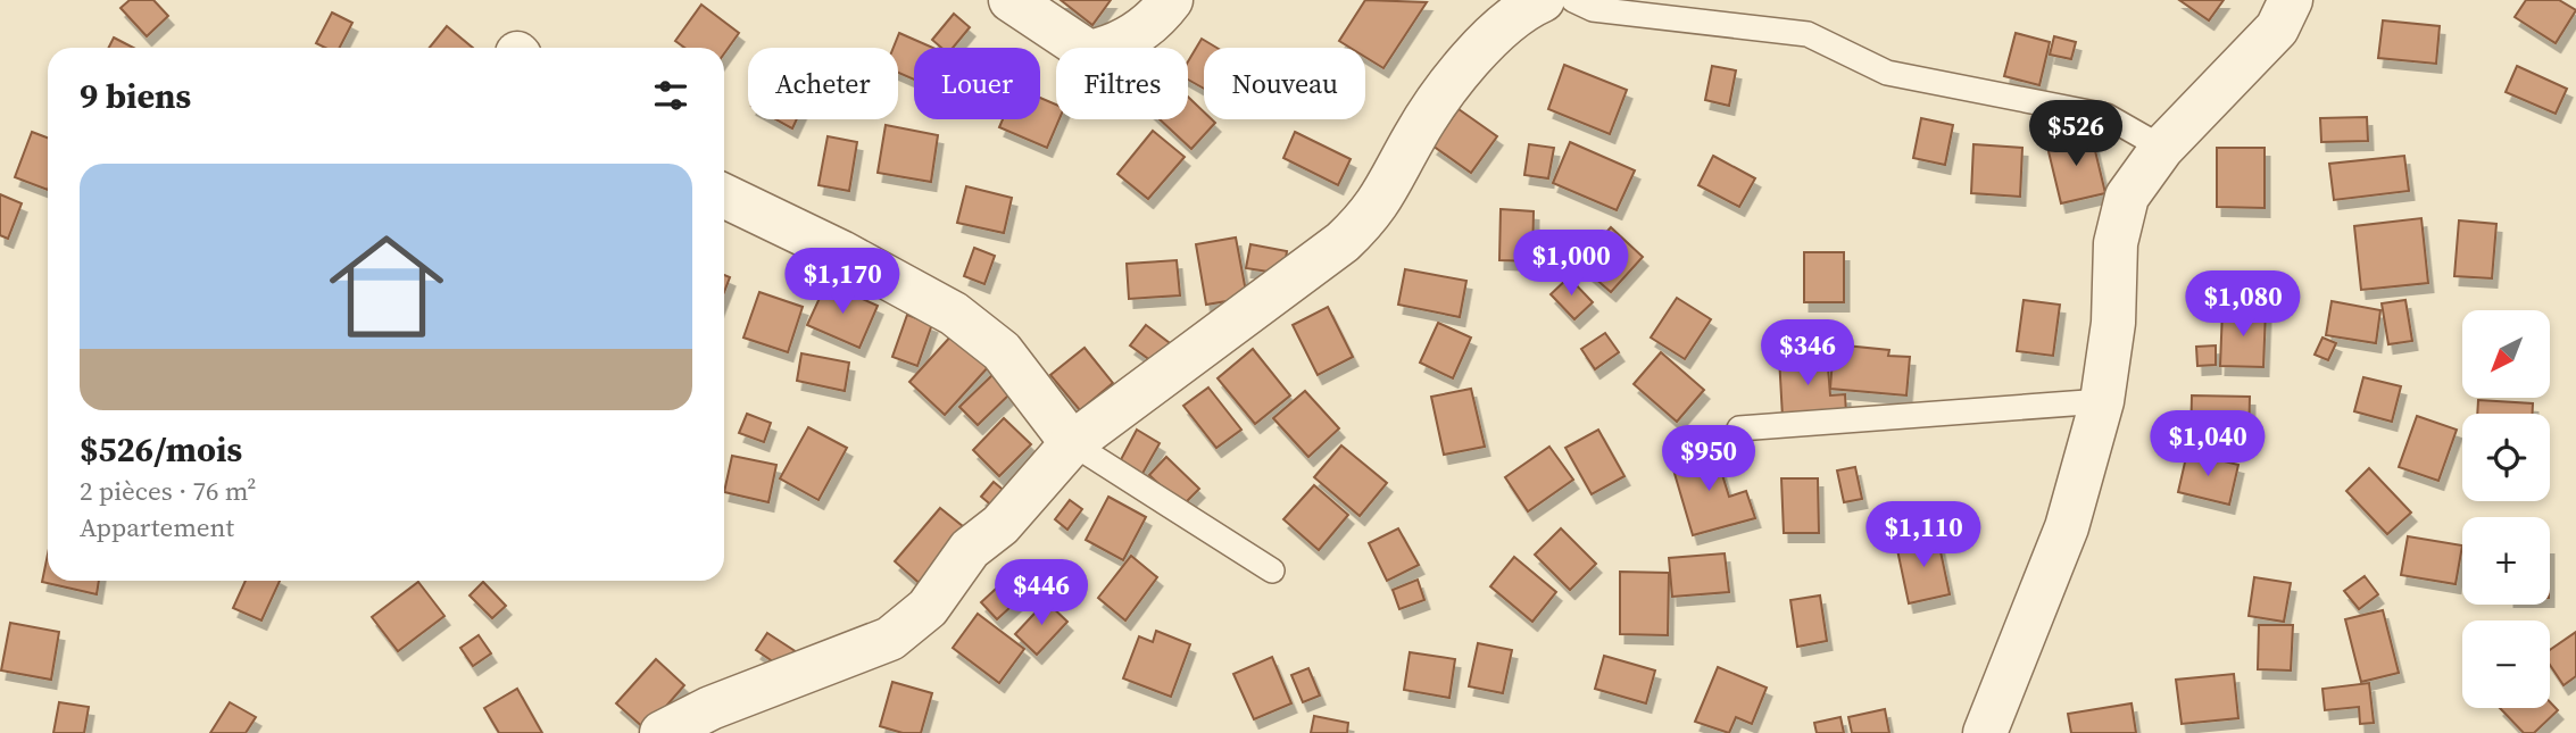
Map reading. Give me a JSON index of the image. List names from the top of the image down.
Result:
{
  "north": "bottom left",
  "page": {
    "chip": [
      "Acheter",
      "Louer",
      "Filtres",
      "Nouveau"
    ],
    "heading": "9 biens",
    "price": [
      "$526",
      "$1,000",
      "$1,170",
      "$1,080",
      "$346",
      "$1,040",
      "$950",
      "$1,110",
      "$446"
    ],
    "list": [
      {
        "name": "$526/mois",
        "note": "2 pièces · 76 m² · Appartement"
      }
    ],
    "map_buttons": ["+", "−"]
  }
}
